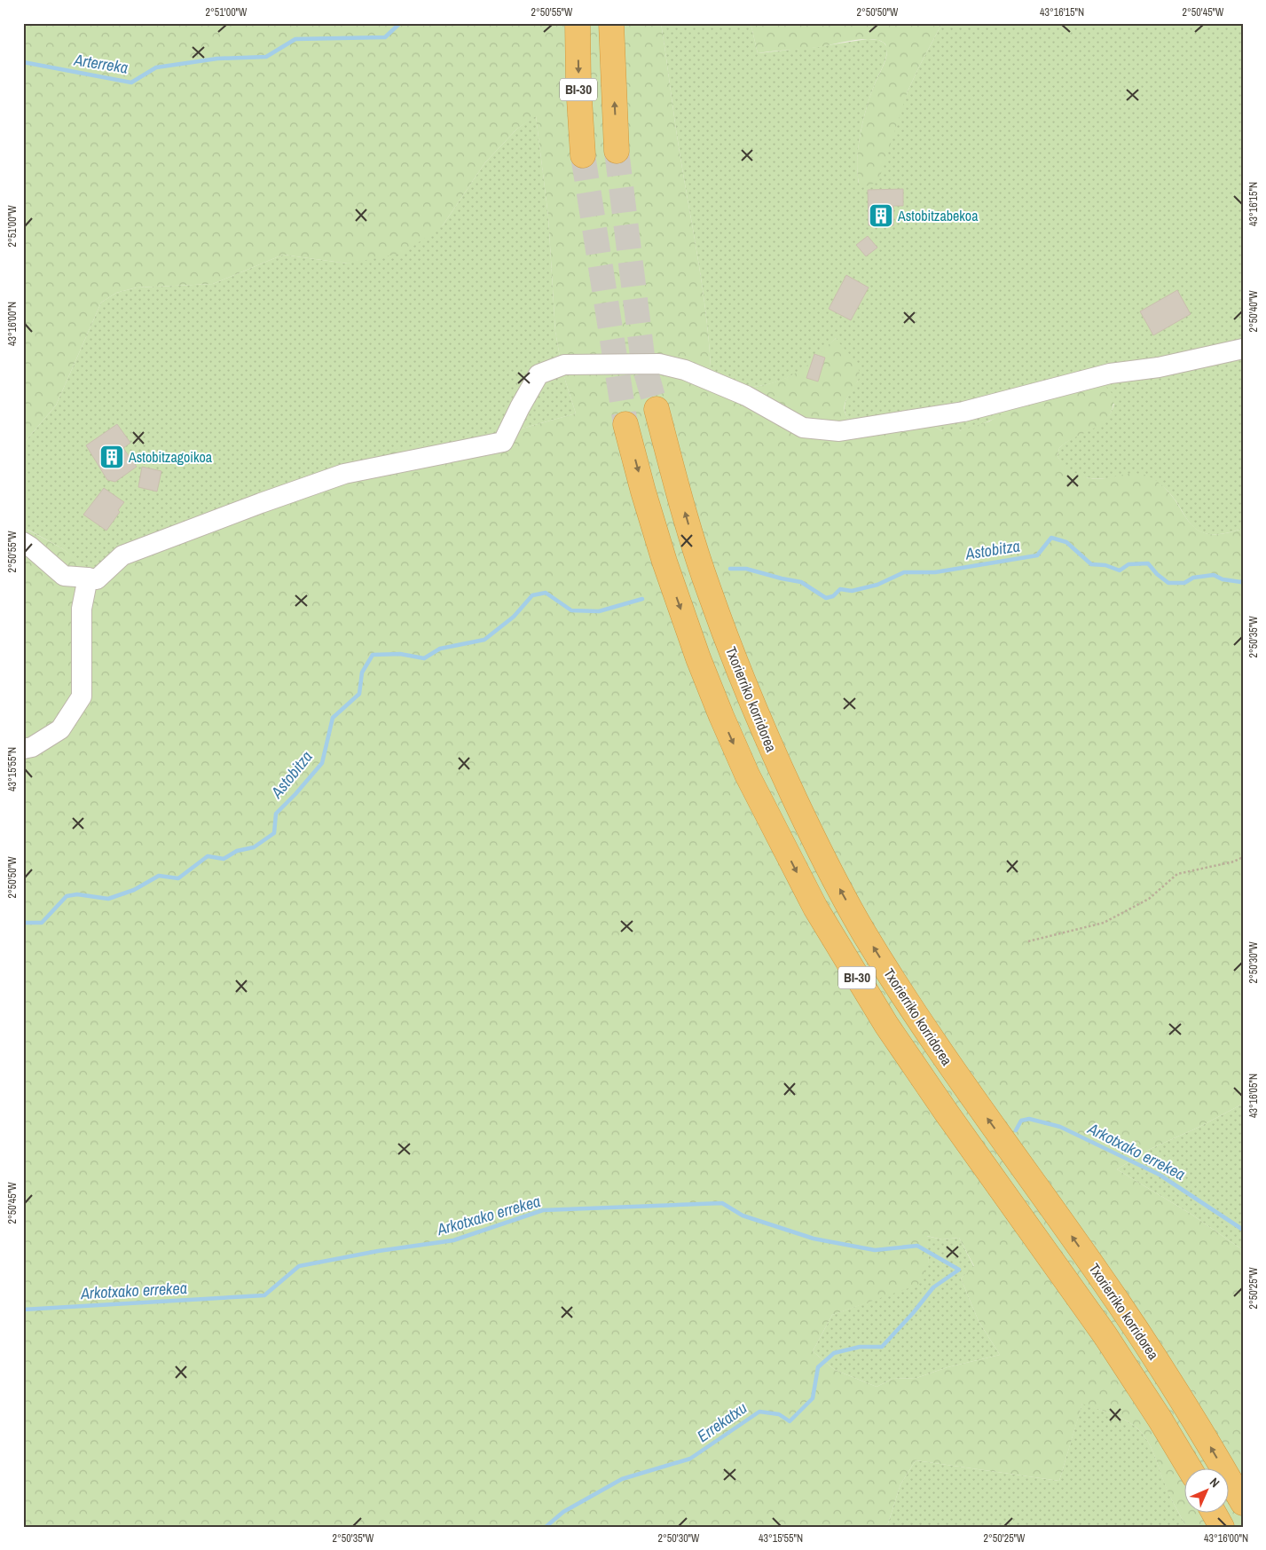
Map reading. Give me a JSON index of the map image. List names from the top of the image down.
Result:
{
  "streets": {
    "highway": ["BI-30", "Txorierriko korridorea"]
  },
  "water": [
    "Arterreka",
    "Astobitza",
    "Arkotxako errekea",
    "Errekatxu"
  ],
  "places": {
    "building": ["Astobitzabekoa", "Astobitzagoikoa"]
  },
  "north": "top right",
  "coordinates": [
    "2°51'00\"W",
    "2°50'55\"W",
    "2°50'50\"W",
    "43°16'15\"N",
    "2°50'45\"W",
    "2°50'40\"W",
    "43°16'00\"N",
    "2°50'35\"W",
    "43°15'55\"N",
    "2°50'30\"W",
    "43°16'05\"N",
    "2°50'25\"W"
  ]
}
